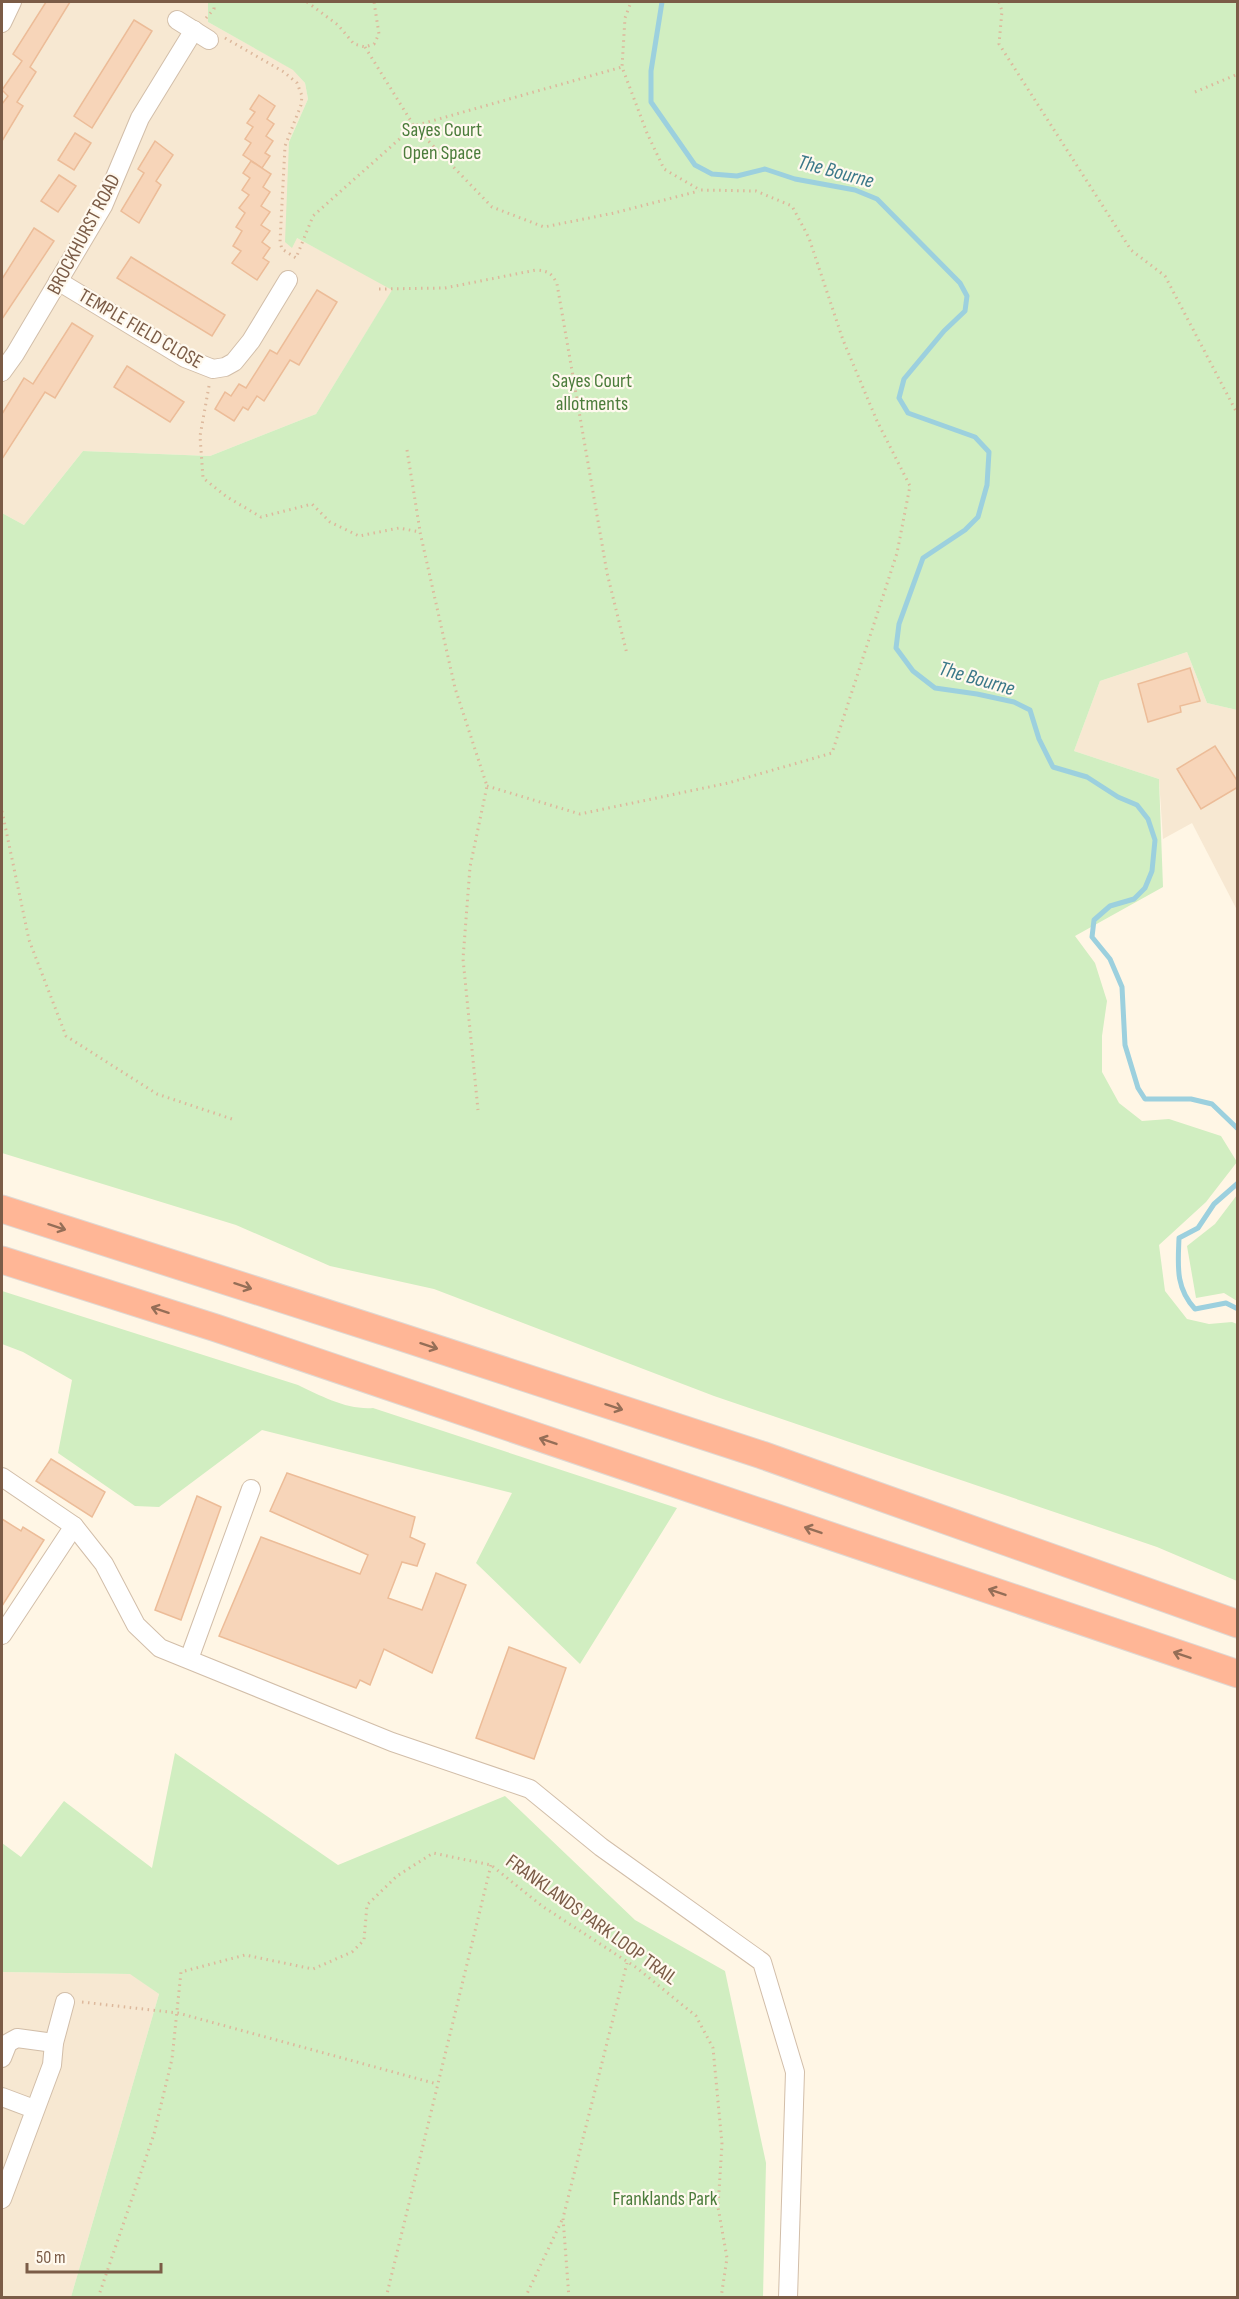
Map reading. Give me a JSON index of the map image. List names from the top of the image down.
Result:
{
  "streets": {
    "street": ["BROCKHURST ROAD", "TEMPLE FIELD CLOSE"],
    "path": ["FRANKLANDS PARK LOOP TRAIL"]
  },
  "crossings": [
    ["BROCKHURST ROAD", "TEMPLE FIELD CLOSE"]
  ],
  "water": ["The Bourne"],
  "parks": ["Sayes Court Open Space", "Sayes Court allotments", "Franklands Park"],
  "scale_bar": "50 m"
}
